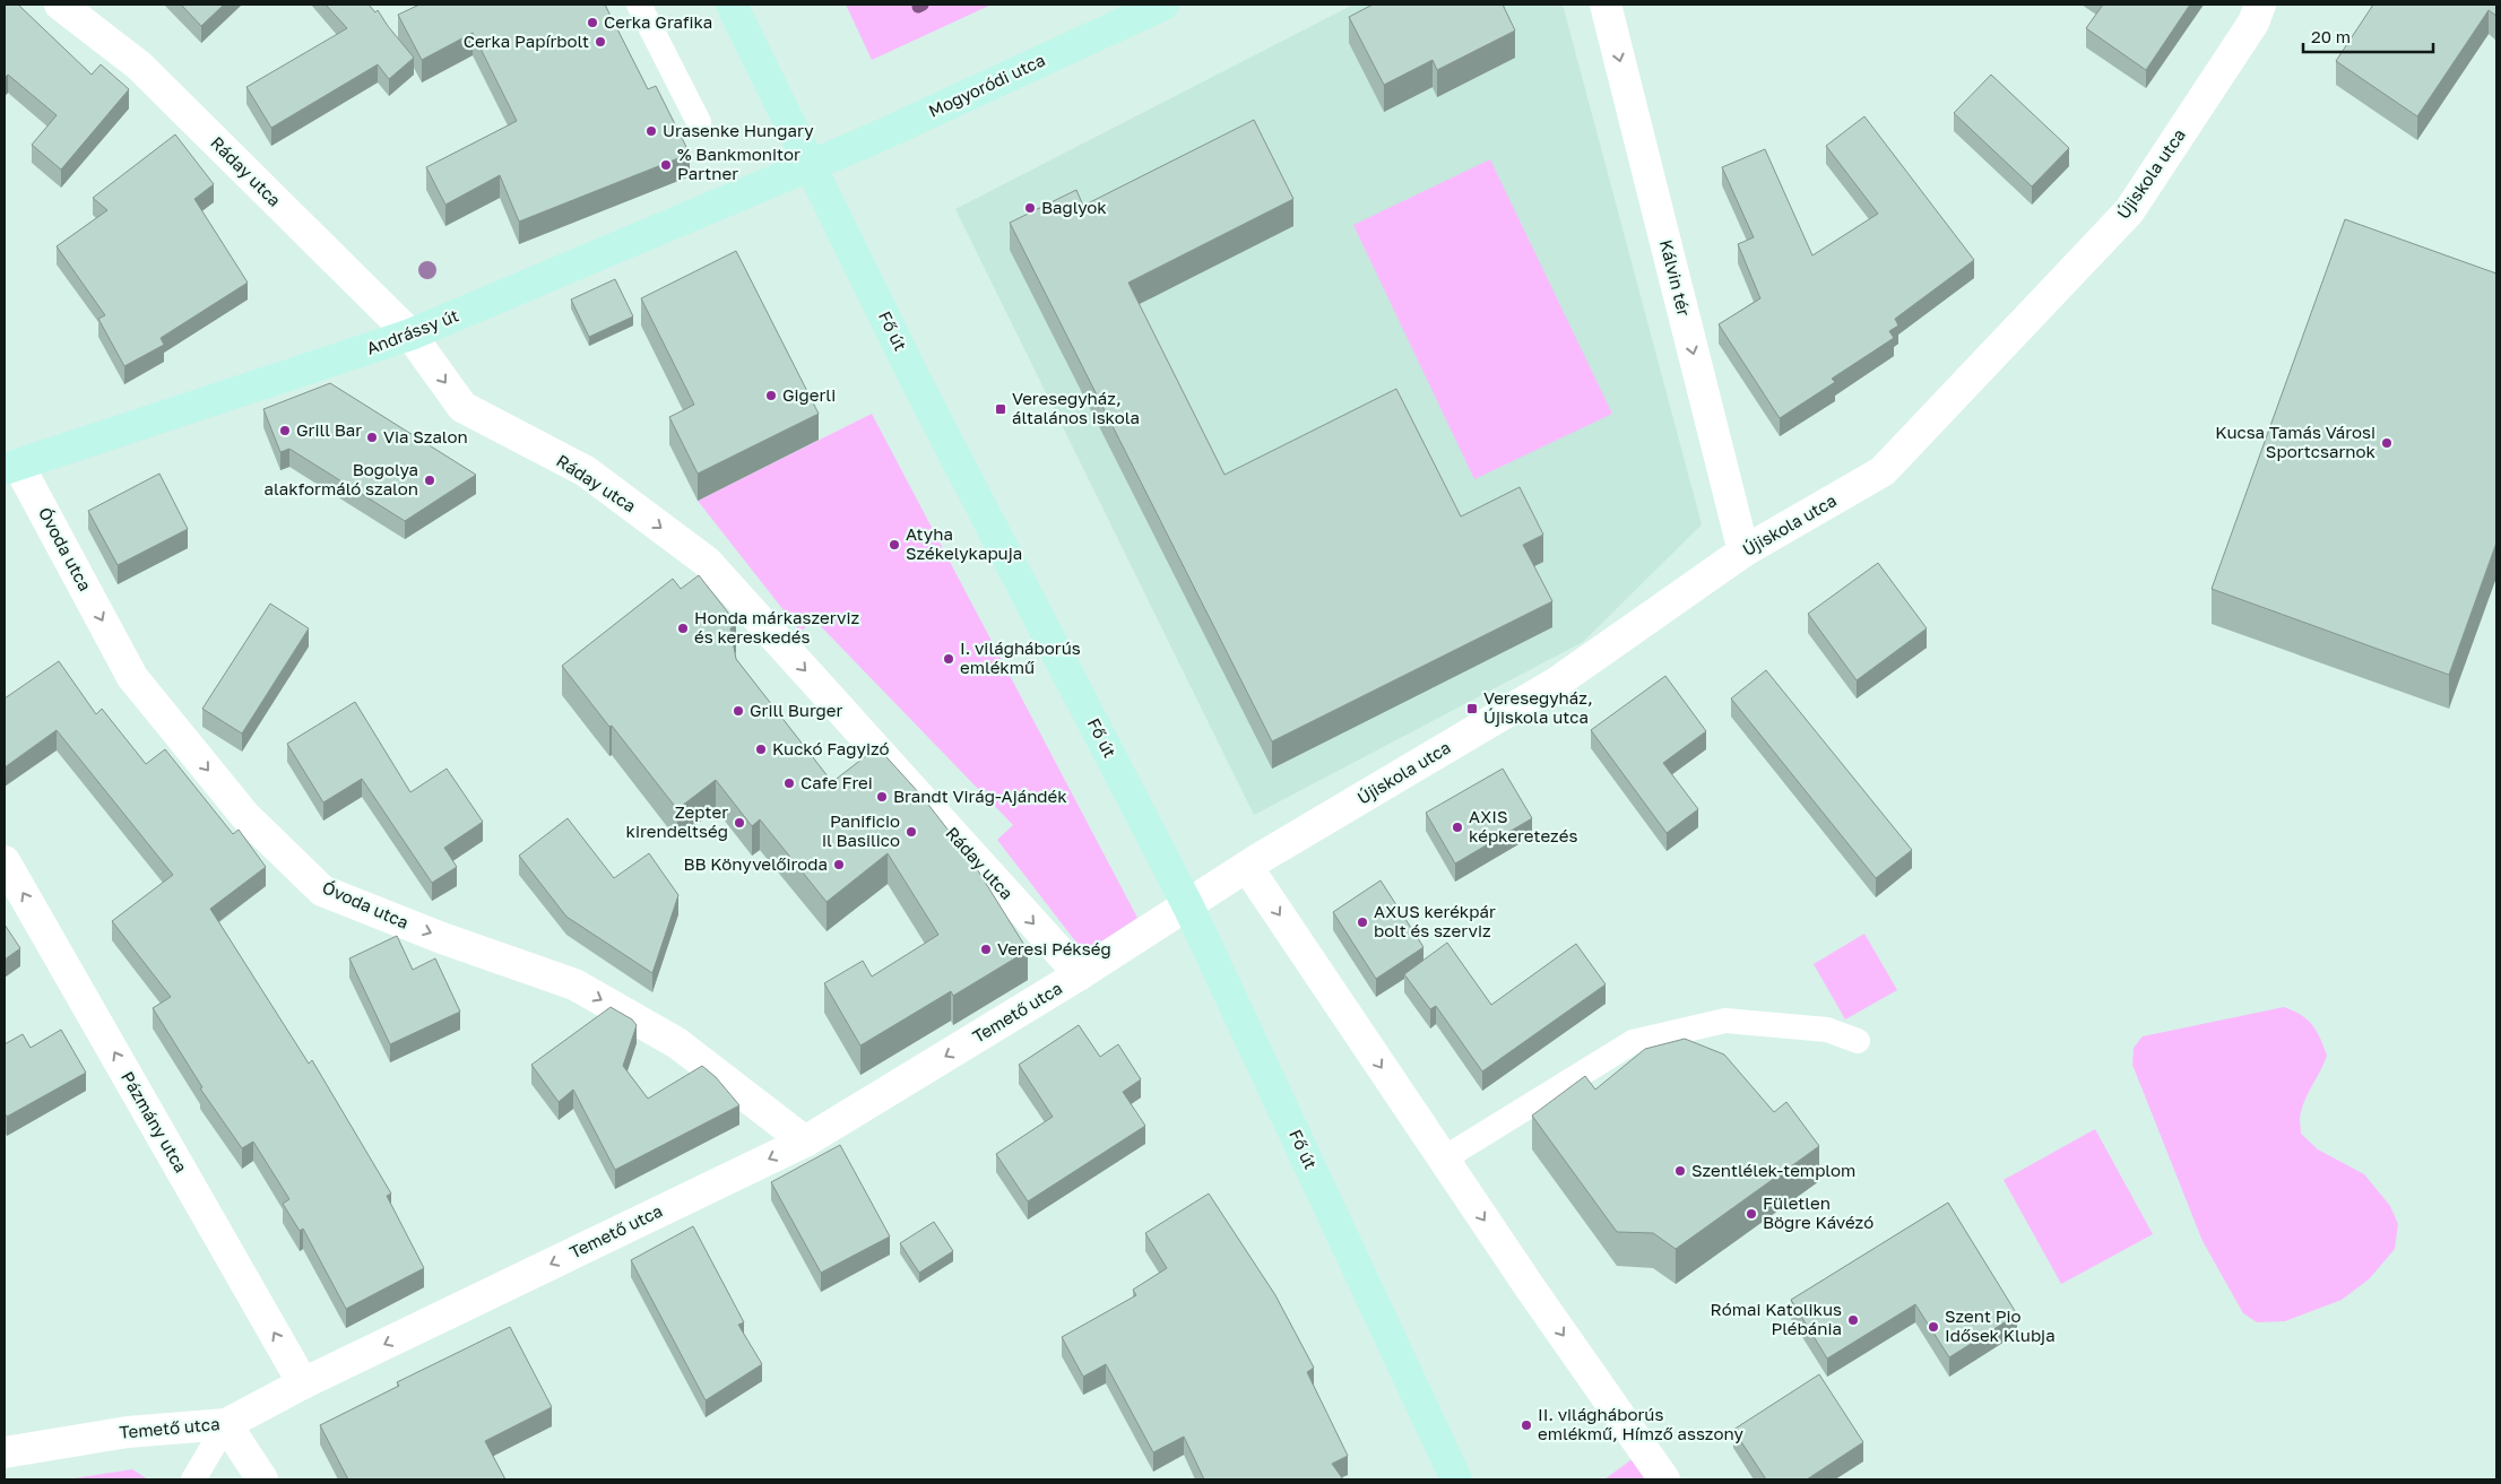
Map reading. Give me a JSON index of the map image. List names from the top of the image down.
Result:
{
  "streets": {
    "main road": ["Mogyoródi utca", "Fő út", "Andrássy út"],
    "street": [
      "Ráday utca",
      "Újiskola utca",
      "Kálvin tér",
      "Óvoda utca",
      "Temető utca",
      "Pázmány utca"
    ]
  },
  "crossings": [
    ["Mogyoródi utca", "Fő út"],
    ["Mogyoródi utca", "Andrássy út"],
    ["Ráday utca", "Andrássy út"],
    ["Ráday utca", "Temető utca"],
    ["Újiskola utca", "Kálvin tér"],
    ["Újiskola utca", "Fő út"],
    ["Újiskola utca", "Temető utca"],
    ["Fő út", "Andrássy út"],
    ["Fő út", "Temető utca"],
    ["Andrássy út", "Óvoda utca"],
    ["Óvoda utca", "Temető utca"],
    ["Temető utca", "Pázmány utca"]
  ],
  "one_way": [
    "Ráday utca",
    "Kálvin tér",
    "Óvoda utca",
    "Temető utca",
    "Pázmány utca"
  ],
  "places": {
    "other": [
      "Cerka Grafika",
      "Cerka Papírbolt",
      "Urasenke Hungary",
      "% Bankmonitor Partner",
      "Baglyok",
      "Gigerli",
      "Grill Bar",
      "Via Szalon",
      "Kucsa Tamás Városi Sportcsarnok",
      "Bogolya alakformáló szalon",
      "Atyha Székelykapuja",
      "Honda márkaszerviz és kereskedés",
      "I. világháborús emlékmű",
      "Grill Burger",
      "Kuckó Fagyizó",
      "Cafe Frei",
      "Brandt Virág-Ajándék",
      "Zepter kirendeltség",
      "AXIS képkeretezés",
      "Panificio il Basilico",
      "BB Könyvelőiroda",
      "AXUS kerékpár bolt és szerviz",
      "Veresi Pékség",
      "Szentlélek-templom",
      "Fületlen Bögre Kávézó",
      "Római Katolikus Plébánia",
      "Szent Pio Idősek Klubja",
      "II. világháborús emlékmű, Hímző asszony"
    ],
    "transit": ["Veresegyház, általános iskola", "Veresegyház, Újiskola utca"]
  },
  "scale_bar": "20 m"
}
